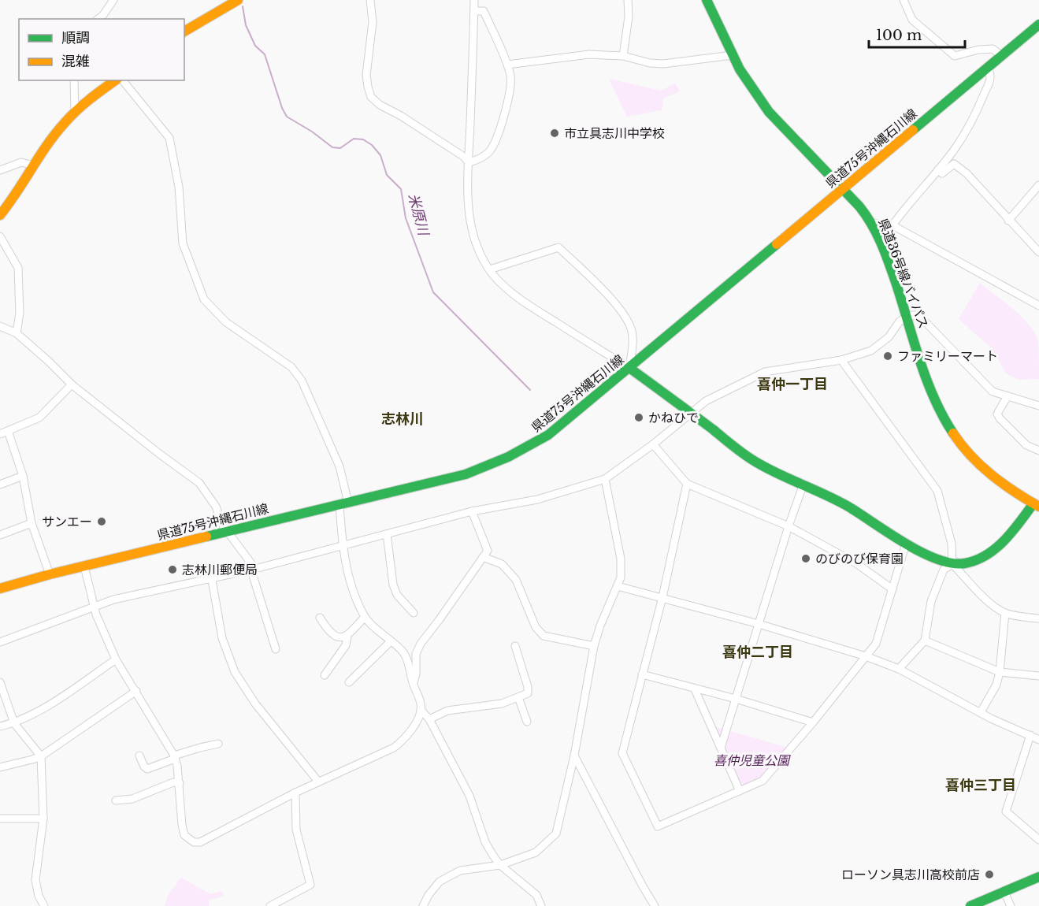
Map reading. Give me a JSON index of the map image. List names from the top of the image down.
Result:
{
  "streets": {
    "main road": ["県道75号沖縄石川線", "県道36号線バイパス"]
  },
  "crossings": [
    ["県道75号沖縄石川線", "県道36号線バイパス"]
  ],
  "districts": [
    "喜仲一丁目",
    "志林川",
    "喜仲二丁目",
    "喜仲三丁目"
  ],
  "water": ["米原川"],
  "parks": ["喜仲児童公園"],
  "places": [
    "市立具志川中学校",
    "ファミリーマート",
    "かねひで",
    "サンエー",
    "のびのび保育園",
    "志林川郵便局",
    "ローソン具志川高校前店"
  ],
  "legend": ["順調", "混雑"],
  "scale_bar": "100 m"
}
